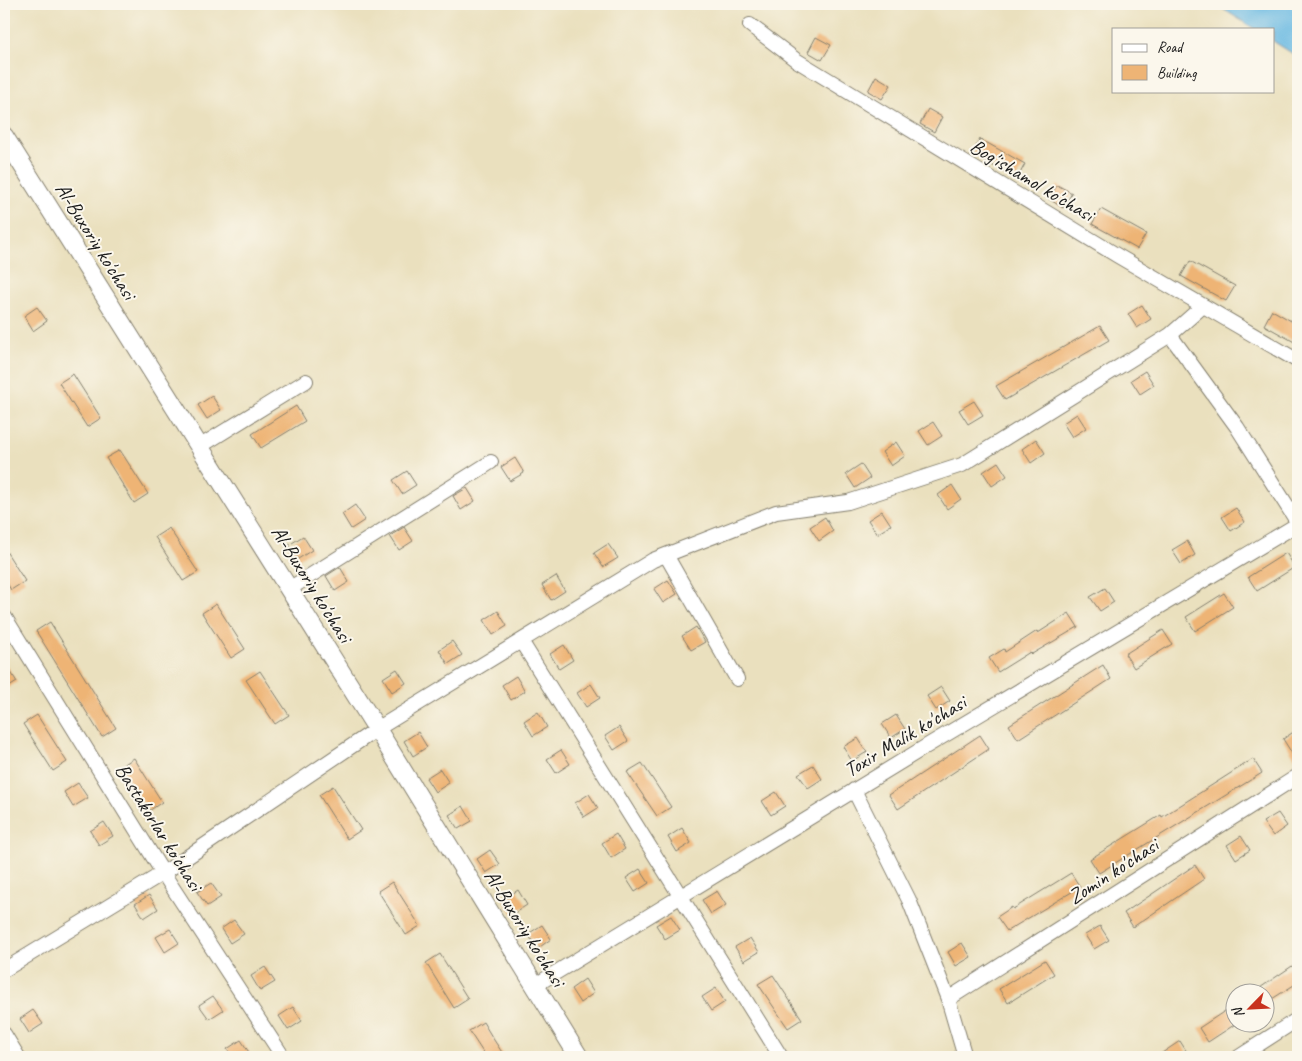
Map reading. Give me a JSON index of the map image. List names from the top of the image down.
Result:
{
  "streets": {
    "street": [
      "Bog'ishamol ko'chasi",
      "Al-Buxoriy ko'chasi",
      "Toxir Malik ko'chasi",
      "Bastakorlar ko'chasi",
      "Zomin ko'chasi"
    ]
  },
  "crossings": [
    ["Al-Buxoriy ko'chasi", "Toxir Malik ko'chasi"]
  ],
  "legend": ["Road", "Building"],
  "north": "bottom left"
}
